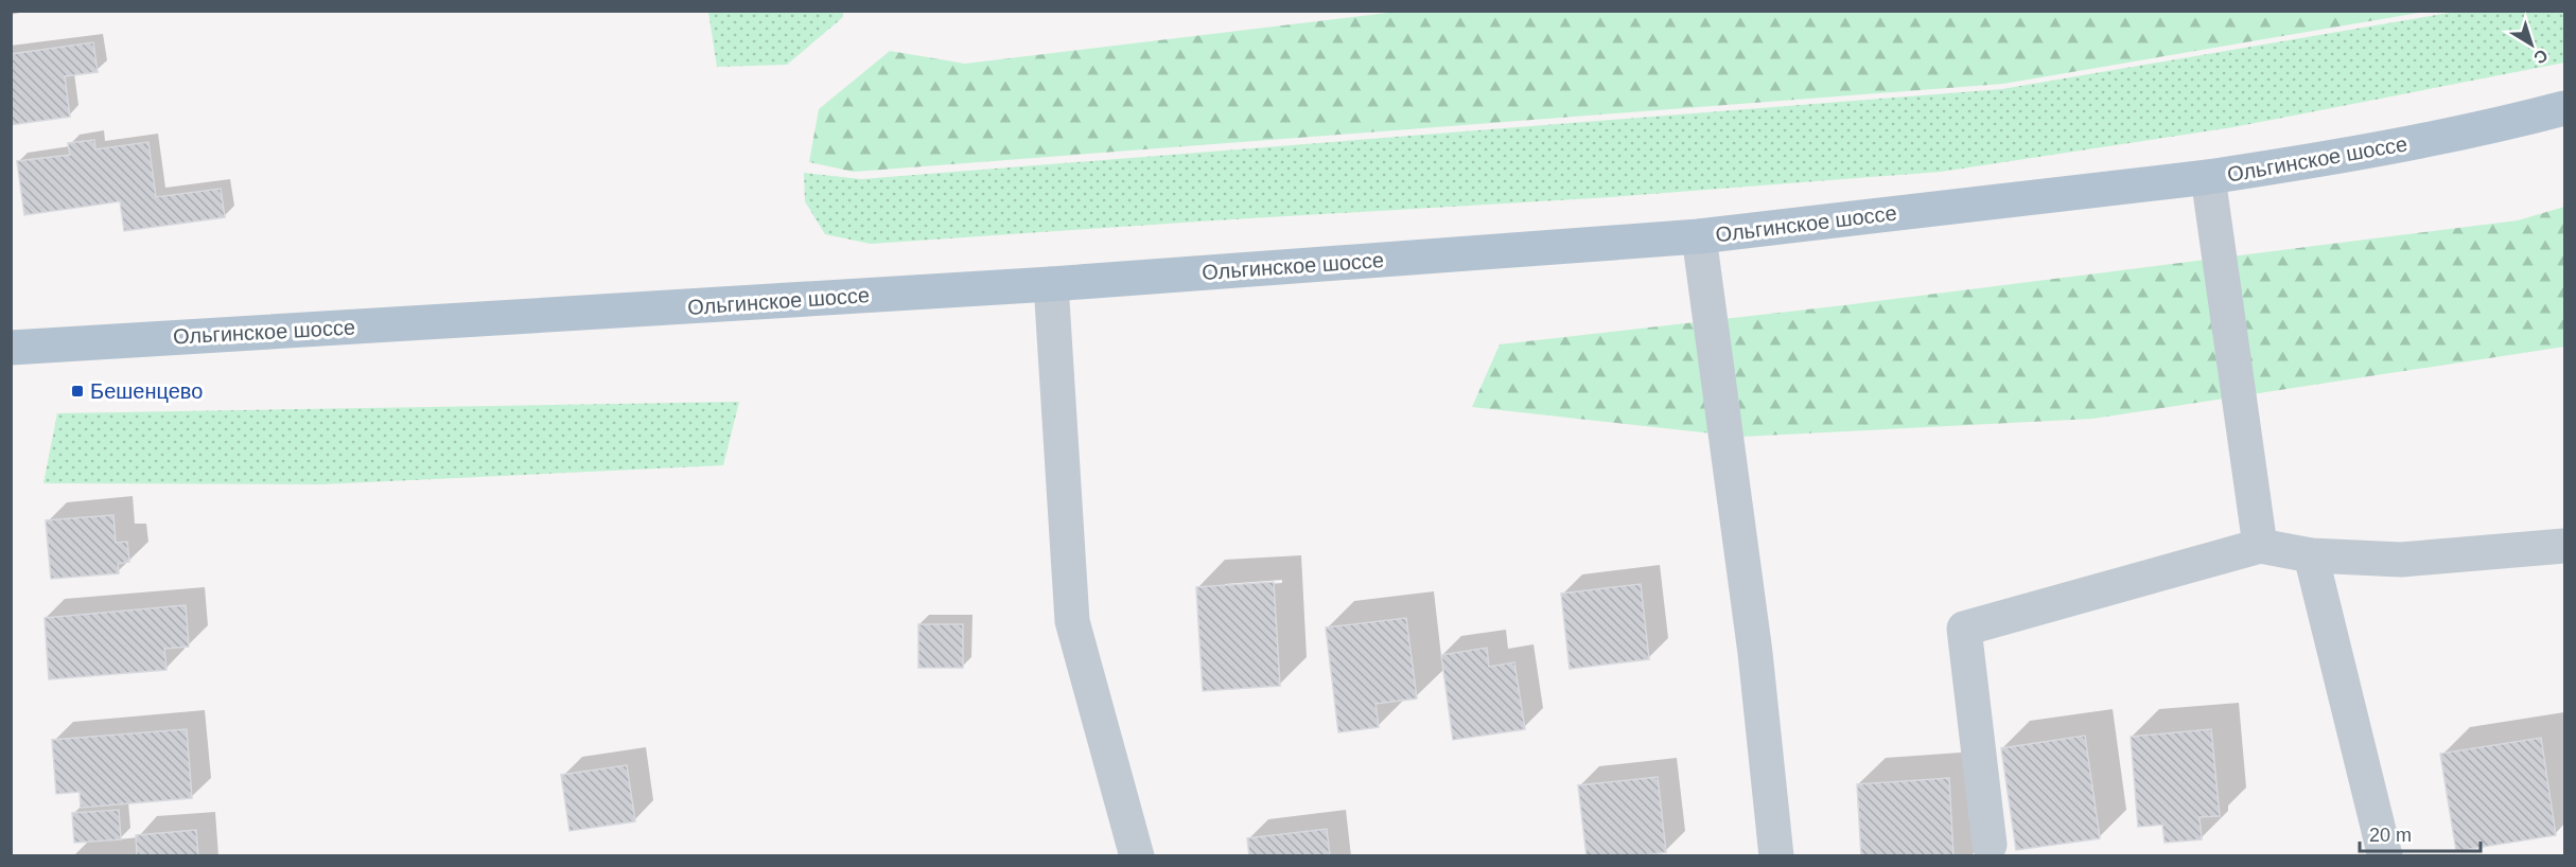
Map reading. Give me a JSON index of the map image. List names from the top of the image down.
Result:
{
  "streets": {
    "main road": ["Ольгинское шоссе"]
  },
  "places": {
    "transit": ["Бешенцево"]
  },
  "scale_bar": "20 m",
  "north": "bottom right"
}
